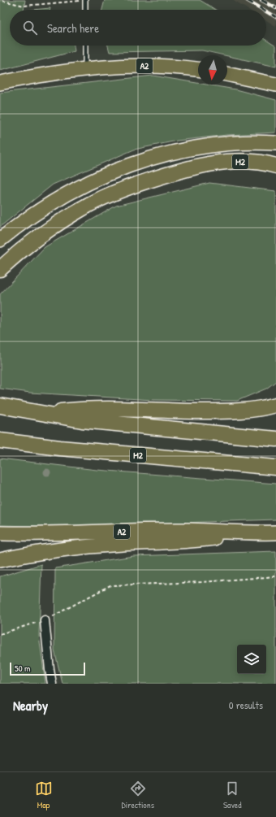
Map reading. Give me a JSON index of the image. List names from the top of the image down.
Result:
{
  "streets": {
    "highway": ["A2", "M2"]
  },
  "scale_bar": "50 m",
  "north": "bottom",
  "page": {
    "search": "Search here",
    "scale": "50 m",
    "heading": ["Nearby", "0 results"],
    "nav": ["Map", "Directions", "Saved"]
  }
}
